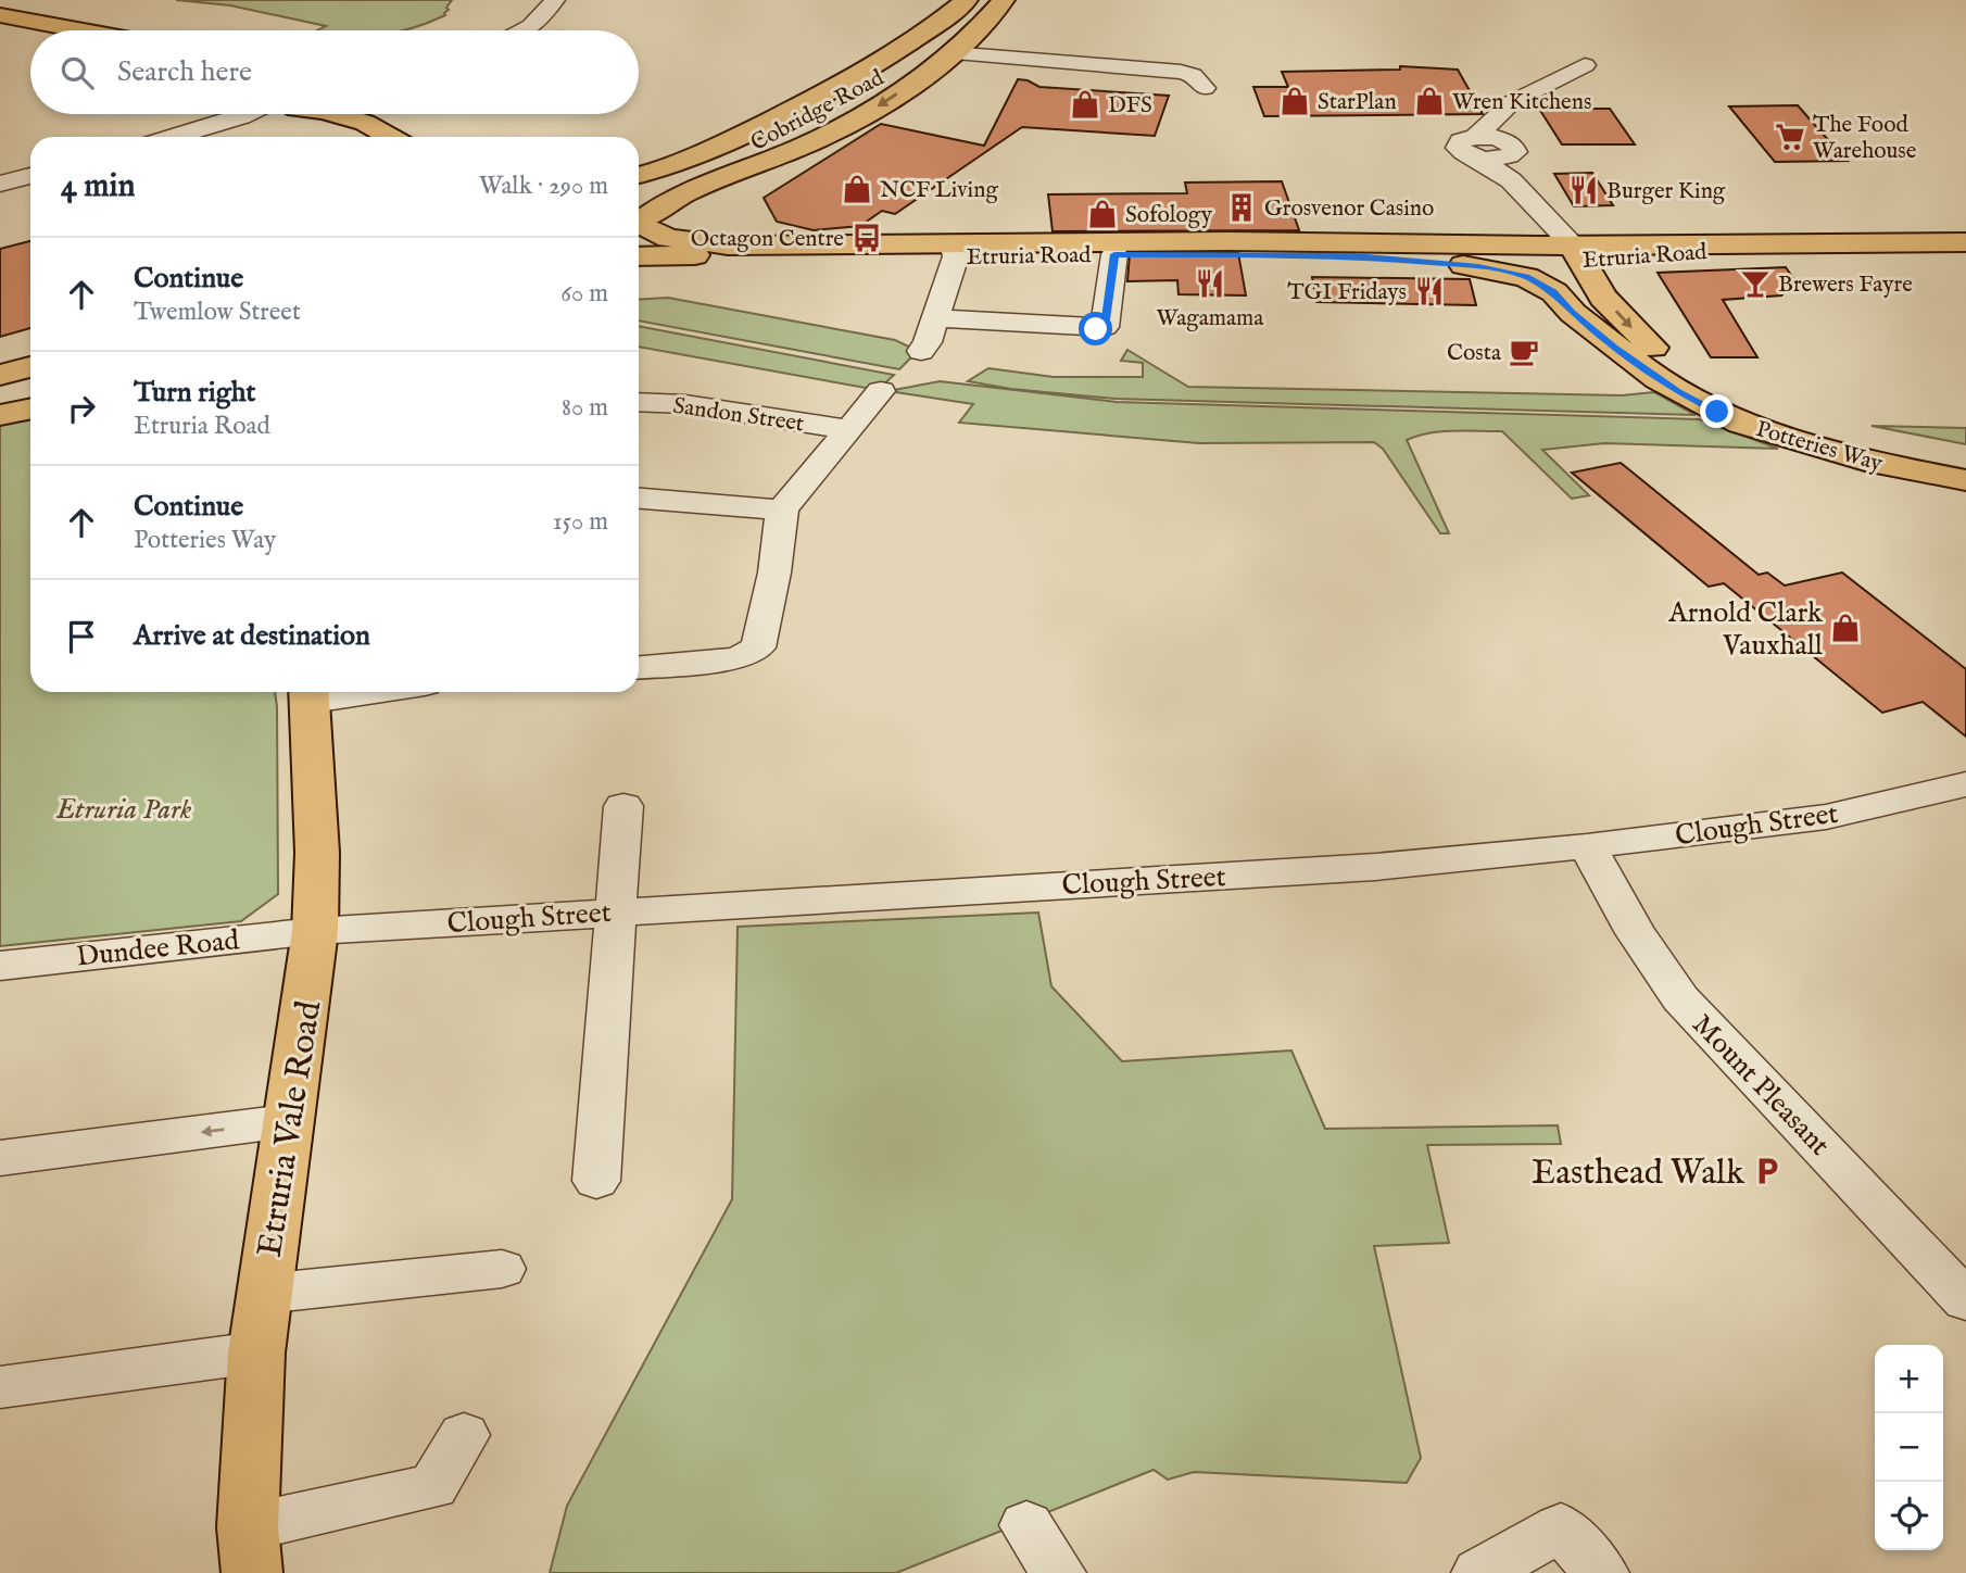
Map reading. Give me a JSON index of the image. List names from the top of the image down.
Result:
{
  "streets": {
    "main road": [
      "Cobridge Road",
      "Etruria Road",
      "Potteries Way",
      "Etruria Vale Road"
    ],
    "street": [
      "Sandon Street",
      "Clough Street",
      "Dundee Road",
      "Mount Pleasant"
    ]
  },
  "crossings": [
    ["Etruria Road", "Potteries Way"],
    ["Clough Street", "Dundee Road"],
    ["Clough Street", "Mount Pleasant"],
    ["Clough Street", "Etruria Vale Road"],
    ["Dundee Road", "Etruria Vale Road"]
  ],
  "parks": ["Etruria Park"],
  "places": {
    "shop": [
      "StarPlan",
      "Wren Kitchens",
      "DFS",
      "NCF Living",
      "Sofology",
      "Arnold Clark Vauxhall"
    ],
    "supermarket": ["The Food Warehouse"],
    "restaurant": ["Burger King", "Wagamama", "TGI Fridays"],
    "building": ["Grosvenor Casino"],
    "bus stop": ["Octagon Centre"],
    "bar": ["Brewers Fayre"],
    "cafe": ["Costa"],
    "parking": ["Easthead Walk"]
  },
  "page": {
    "search": "Search here",
    "heading": ["4 min", "Walk · 290 m"],
    "list": [
      ["Continue", "Twemlow Street", "60 m"],
      ["Turn right", "Etruria Road", "80 m"],
      ["Continue", "Potteries Way", "150 m"],
      "Arrive at destination"
    ],
    "map_buttons": ["+", "−"]
  }
}
